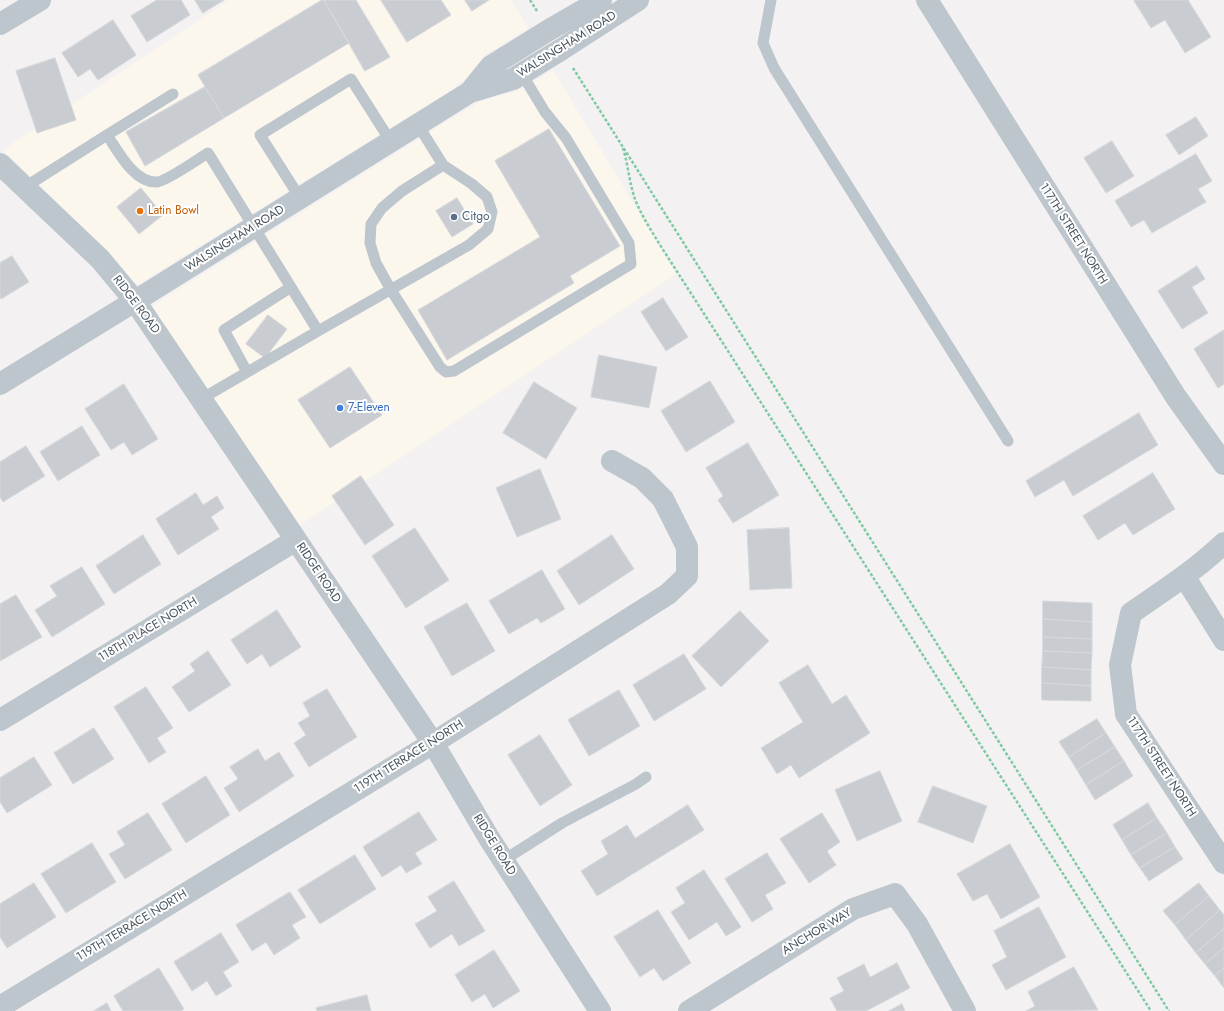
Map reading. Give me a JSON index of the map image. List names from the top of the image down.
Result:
{
  "streets": {
    "street": [
      "WALSINGHAM ROAD",
      "117TH STREET NORTH",
      "RIDGE ROAD",
      "118TH PLACE NORTH",
      "119TH TERRACE NORTH",
      "ANCHOR WAY"
    ]
  },
  "crossings": [
    ["WALSINGHAM ROAD", "RIDGE ROAD"],
    ["RIDGE ROAD", "118TH PLACE NORTH"],
    ["RIDGE ROAD", "119TH TERRACE NORTH"]
  ],
  "places": ["Latin Bowl", "Citgo", "7-Eleven"]
}
